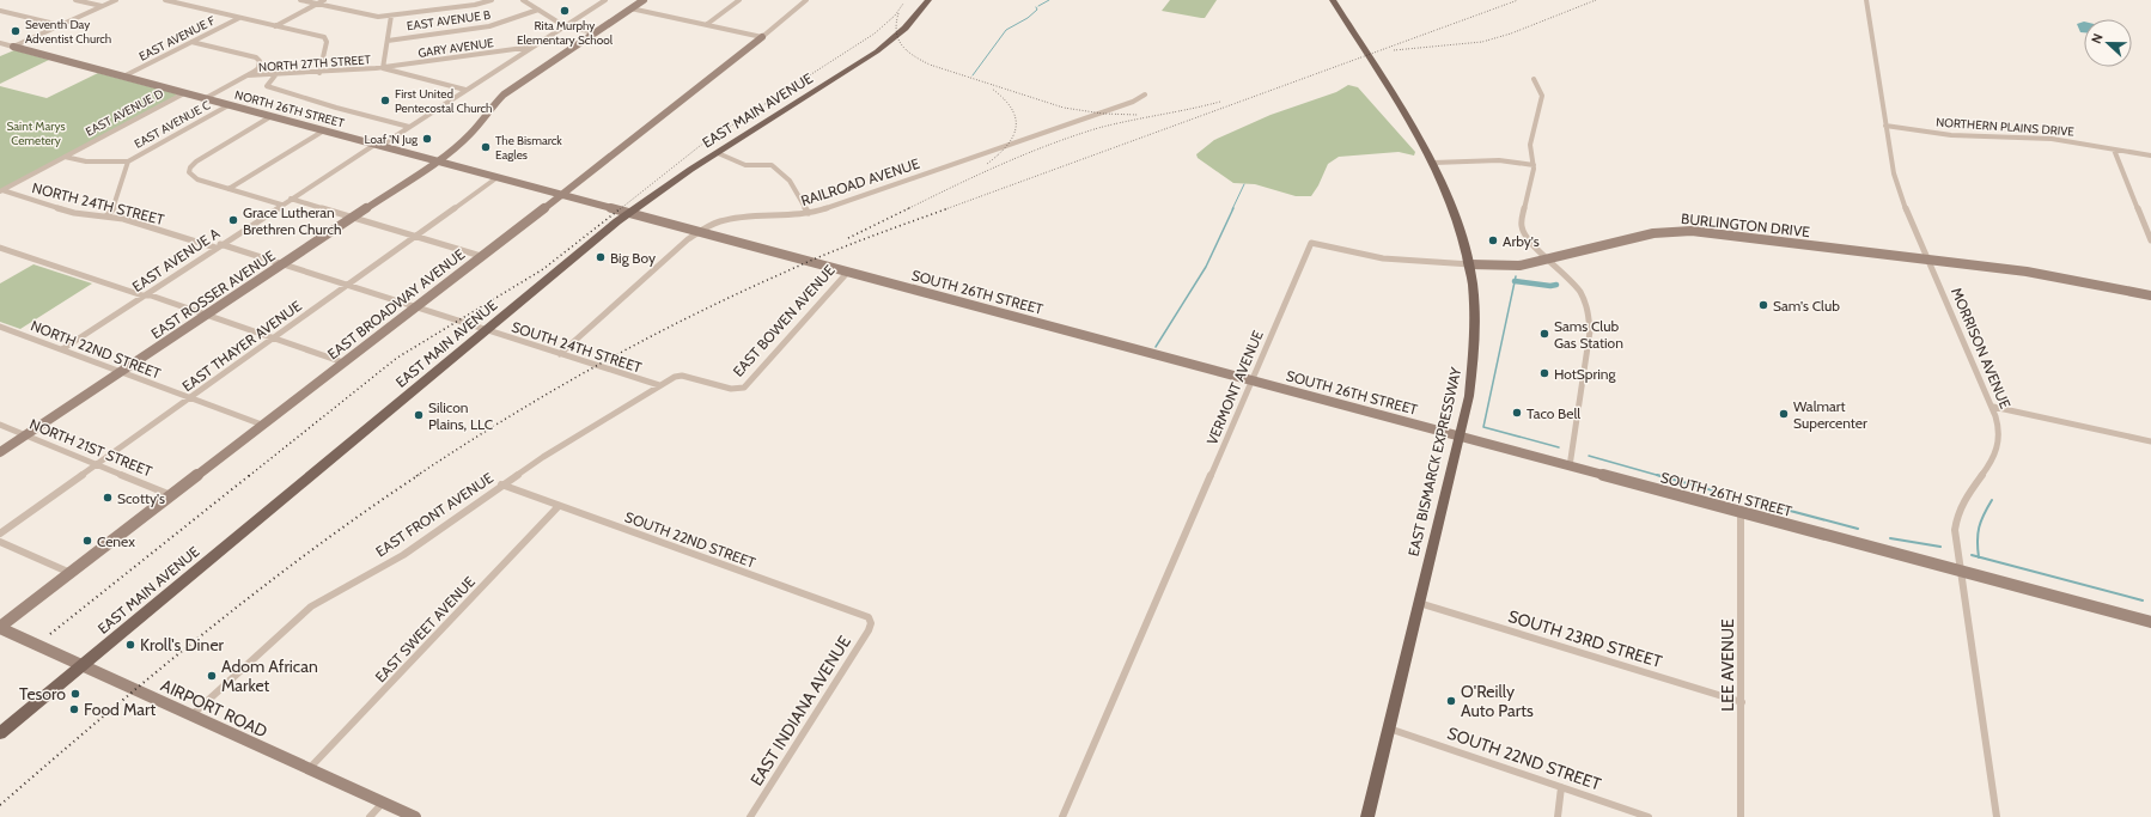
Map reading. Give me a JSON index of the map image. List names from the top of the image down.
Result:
{
  "streets": {
    "main road": ["EAST MAIN AVENUE", "EAST BISMARCK EXPRESSWAY"],
    "street": [
      "EAST AVENUE B",
      "EAST AVENUE F",
      "GARY AVENUE",
      "NORTH 27TH STREET",
      "NORTH 26TH STREET",
      "EAST AVENUE D",
      "EAST AVENUE C",
      "NORTHERN PLAINS DRIVE",
      "RAILROAD AVENUE",
      "NORTH 24TH STREET",
      "BURLINGTON DRIVE",
      "EAST AVENUE A",
      "SOUTH 26TH STREET",
      "EAST ROSSER AVENUE",
      "EAST BROADWAY AVENUE",
      "EAST BOWEN AVENUE",
      "EAST THAYER AVENUE",
      "SOUTH 24TH STREET",
      "MORRISON AVENUE",
      "NORTH 22ND STREET",
      "VERMONT AVENUE",
      "NORTH 21ST STREET",
      "EAST FRONT AVENUE",
      "SOUTH 22ND STREET",
      "EAST SWEET AVENUE",
      "SOUTH 23RD STREET",
      "LEE AVENUE",
      "AIRPORT ROAD",
      "EAST INDIANA AVENUE"
    ]
  },
  "crossings": [
    ["EAST AVENUE F", "NORTH 27TH STREET"],
    ["EAST AVENUE F", "NORTH 26TH STREET"],
    ["GARY AVENUE", "NORTH 27TH STREET"],
    ["GARY AVENUE", "EAST AVENUE A"],
    ["NORTH 27TH STREET", "EAST AVENUE A"],
    ["NORTH 26TH STREET", "EAST MAIN AVENUE"],
    ["NORTH 26TH STREET", "EAST AVENUE D"],
    ["NORTH 26TH STREET", "EAST AVENUE C"],
    ["NORTH 26TH STREET", "EAST AVENUE A"],
    ["NORTH 26TH STREET", "SOUTH 26TH STREET"],
    ["NORTH 26TH STREET", "EAST ROSSER AVENUE"],
    ["NORTH 26TH STREET", "EAST BROADWAY AVENUE"],
    ["NORTH 26TH STREET", "EAST THAYER AVENUE"],
    ["EAST MAIN AVENUE", "NORTH 24TH STREET"],
    ["EAST MAIN AVENUE", "SOUTH 26TH STREET"],
    ["EAST MAIN AVENUE", "SOUTH 24TH STREET"],
    ["EAST MAIN AVENUE", "AIRPORT ROAD"],
    ["EAST AVENUE D", "NORTH 24TH STREET"],
    ["EAST AVENUE C", "NORTH 24TH STREET"],
    ["NORTHERN PLAINS DRIVE", "MORRISON AVENUE"],
    ["RAILROAD AVENUE", "SOUTH 26TH STREET"],
    ["RAILROAD AVENUE", "SOUTH 24TH STREET"],
    ["NORTH 24TH STREET", "EAST AVENUE A"],
    ["NORTH 24TH STREET", "EAST ROSSER AVENUE"],
    ["NORTH 24TH STREET", "EAST BROADWAY AVENUE"],
    ["NORTH 24TH STREET", "EAST THAYER AVENUE"],
    ["NORTH 24TH STREET", "SOUTH 24TH STREET"],
    ["BURLINGTON DRIVE", "MORRISON AVENUE"],
    ["BURLINGTON DRIVE", "VERMONT AVENUE"],
    ["BURLINGTON DRIVE", "EAST BISMARCK EXPRESSWAY"],
    ["EAST AVENUE A", "NORTH 22ND STREET"],
    ["SOUTH 26TH STREET", "EAST BOWEN AVENUE"],
    ["SOUTH 26TH STREET", "MORRISON AVENUE"],
    ["SOUTH 26TH STREET", "VERMONT AVENUE"],
    ["SOUTH 26TH STREET", "EAST BISMARCK EXPRESSWAY"],
    ["SOUTH 26TH STREET", "LEE AVENUE"],
    ["EAST ROSSER AVENUE", "NORTH 22ND STREET"],
    ["EAST ROSSER AVENUE", "NORTH 21ST STREET"],
    ["EAST BROADWAY AVENUE", "NORTH 22ND STREET"],
    ["EAST BROADWAY AVENUE", "NORTH 21ST STREET"],
    ["EAST BROADWAY AVENUE", "AIRPORT ROAD"],
    ["EAST BOWEN AVENUE", "EAST FRONT AVENUE"],
    ["EAST THAYER AVENUE", "NORTH 22ND STREET"],
    ["EAST THAYER AVENUE", "NORTH 21ST STREET"],
    ["SOUTH 24TH STREET", "EAST FRONT AVENUE"],
    ["EAST BISMARCK EXPRESSWAY", "SOUTH 22ND STREET"],
    ["EAST BISMARCK EXPRESSWAY", "SOUTH 23RD STREET"],
    ["EAST FRONT AVENUE", "SOUTH 22ND STREET"],
    ["EAST FRONT AVENUE", "AIRPORT ROAD"],
    ["SOUTH 22ND STREET", "EAST SWEET AVENUE"],
    ["SOUTH 22ND STREET", "EAST INDIANA AVENUE"],
    ["EAST SWEET AVENUE", "AIRPORT ROAD"],
    ["SOUTH 23RD STREET", "LEE AVENUE"]
  ],
  "parks": ["Saint Marys Cemetery"],
  "places": [
    "Rita Murphy Elementary School",
    "Seventh Day Adventist Church",
    "First United Pentecostal Church",
    "Loaf 'N Jug",
    "The Bismarck Eagles",
    "Grace Lutheran Brethren Church",
    "Arby's",
    "Big Boy",
    "Sam's Club",
    "Sams Club Gas Station",
    "HotSpring",
    "Taco Bell",
    "Walmart Supercenter",
    "Silicon Plains, LLC",
    "Scotty's",
    "Cenex",
    "Kroll's Diner",
    "Adom African Market",
    "Tesoro",
    "O'Reilly Auto Parts",
    "Food Mart"
  ],
  "north": "left"
}
